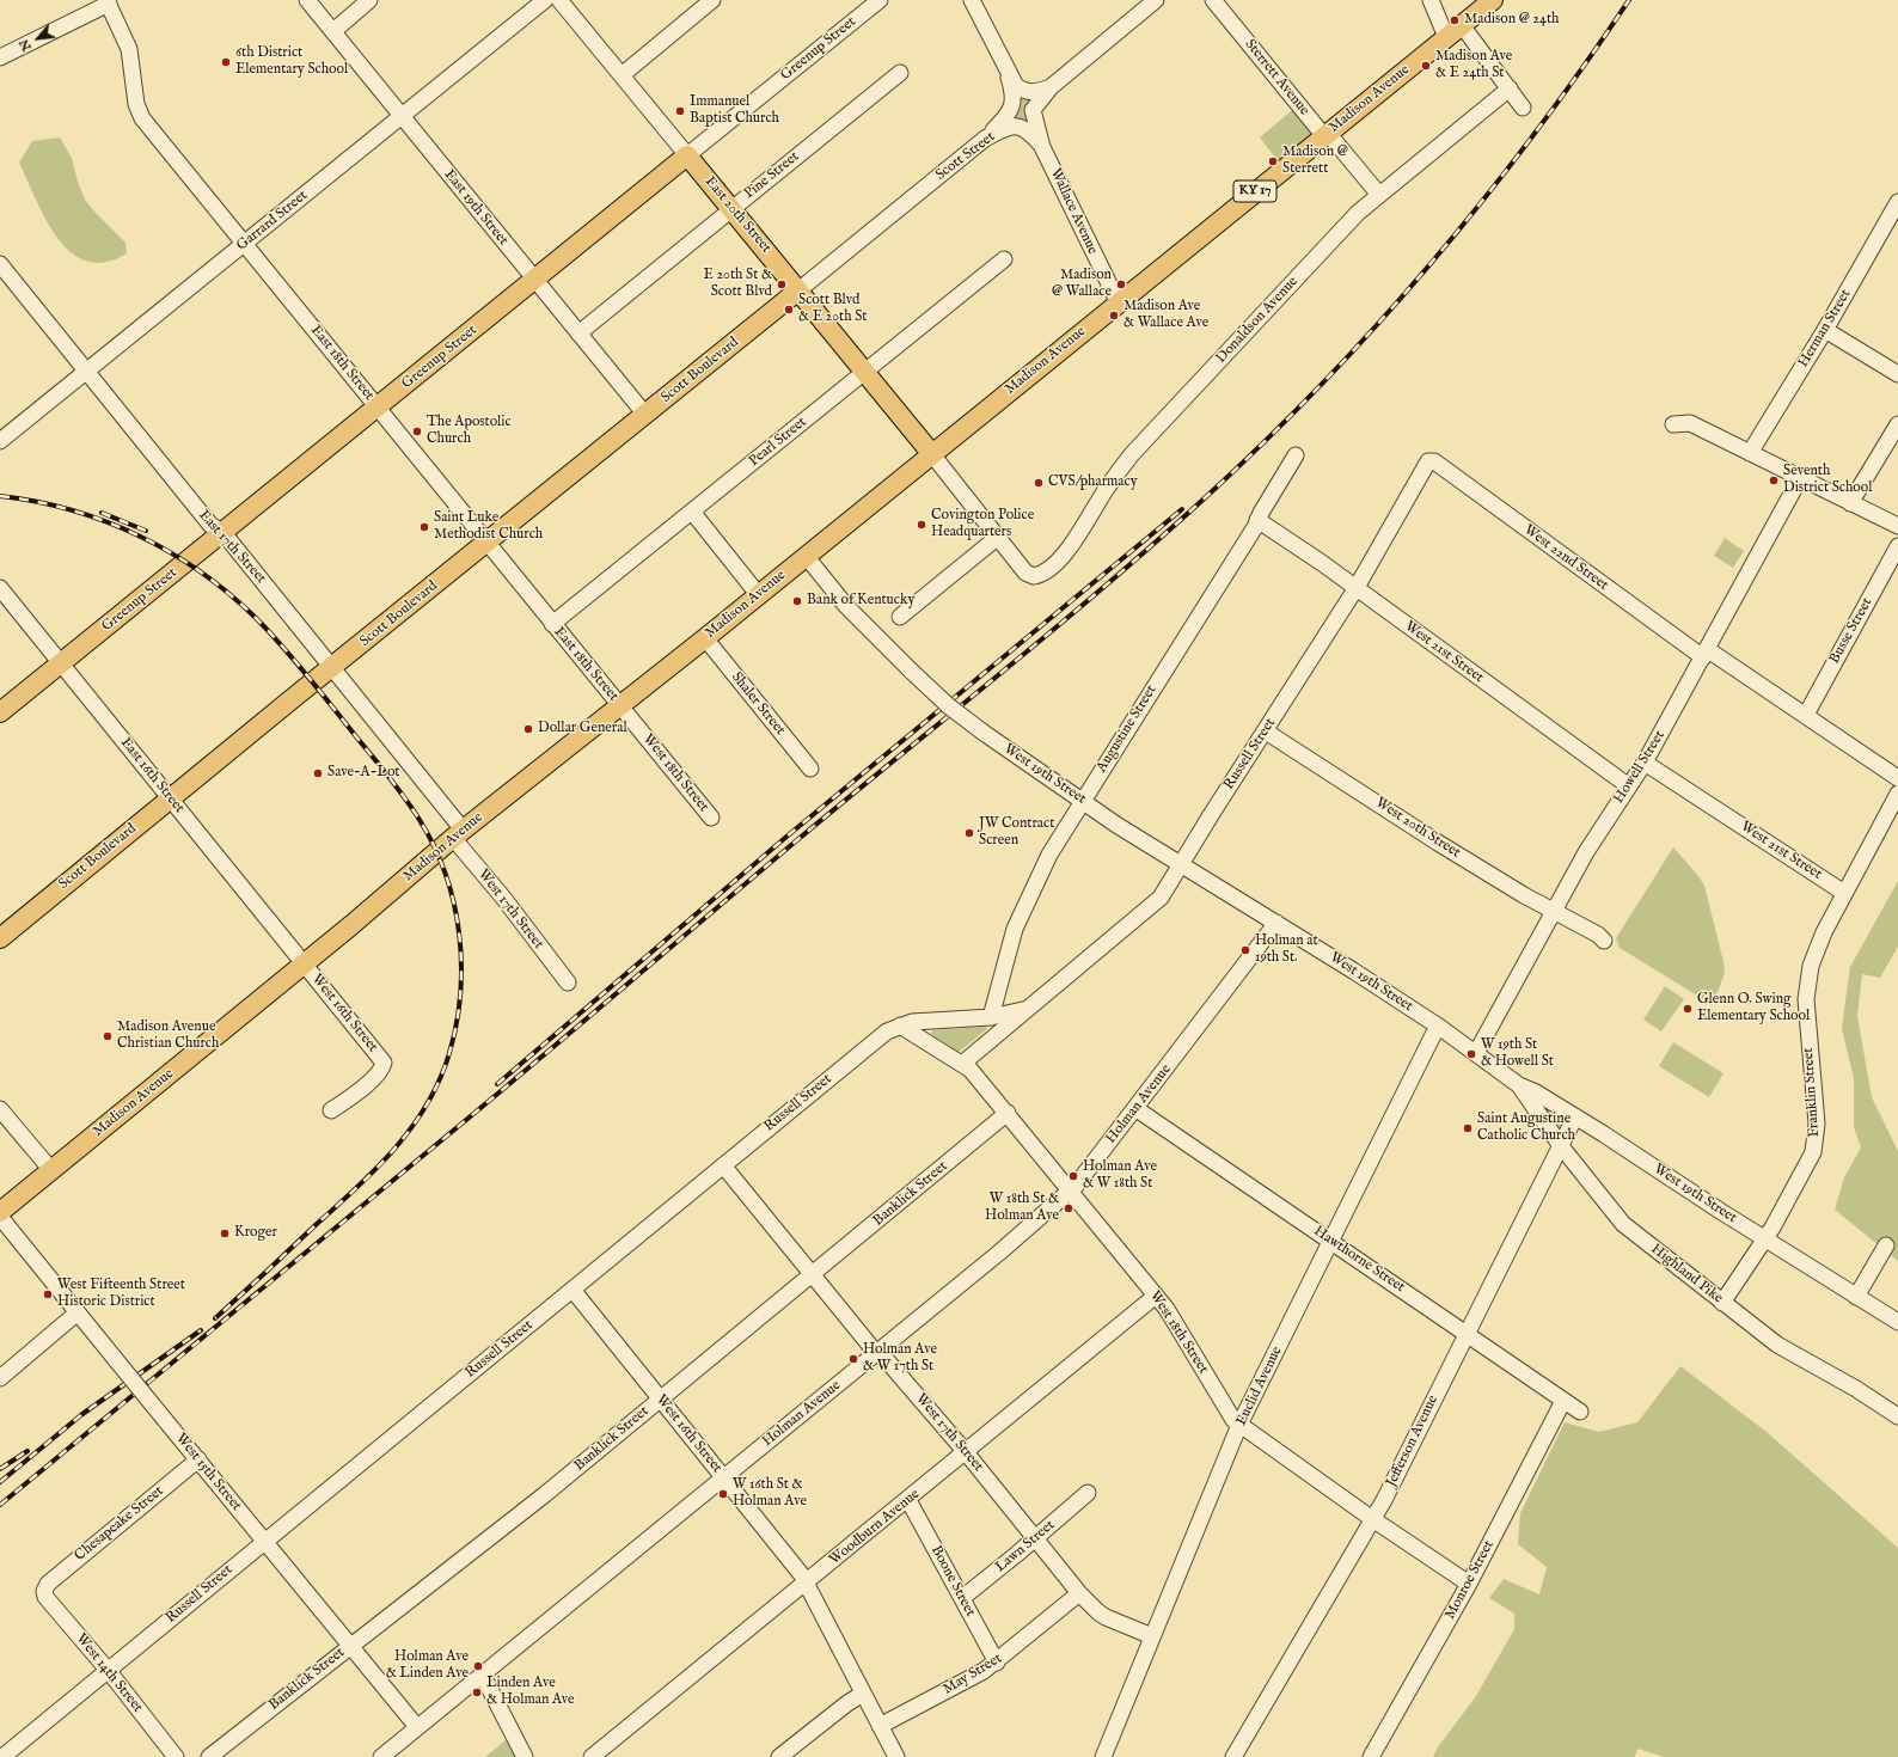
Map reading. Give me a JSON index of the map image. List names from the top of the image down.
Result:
{
  "streets": {
    "main road": [
      "Greenup Street",
      "Madison Avenue",
      "KY 17",
      "East 20th Street",
      "Scott Boulevard"
    ],
    "street": [
      "Sterrett Avenue",
      "Scott Street",
      "Pine Street",
      "East 19th Street",
      "Wallace Avenue",
      "Garrard Street",
      "Donaldson Avenue",
      "Herman Street",
      "East 18th Street",
      "Pearl Street",
      "East 17th Street",
      "West 22nd Street",
      "Busse Street",
      "West 21st Street",
      "Shaler Street",
      "Augustine Street",
      "Russell Street",
      "Howell Street",
      "West 18th Street",
      "West 19th Street",
      "East 16th Street",
      "West 20th Street",
      "West 17th Street",
      "West 16th Street",
      "Franklin Street",
      "Holman Avenue",
      "Banklick Street",
      "Hawthorne Street",
      "Highland Pike",
      "Euclid Avenue",
      "Jefferson Avenue",
      "West 15th Street",
      "Chesapeake Street",
      "Woodburn Avenue",
      "Lawn Street",
      "Monroe Street",
      "Boone Street",
      "West 14th Street",
      "May Street"
    ]
  },
  "crossings": [
    ["Greenup Street", "East 19th Street"],
    ["Greenup Street", "East 20th Street"],
    ["Greenup Street", "East 18th Street"],
    ["Greenup Street", "East 17th Street"],
    ["Greenup Street", "East 16th Street"],
    ["Sterrett Avenue", "Madison Avenue"],
    ["Sterrett Avenue", "Donaldson Avenue"],
    ["Madison Avenue", "Wallace Avenue"],
    ["Madison Avenue", "East 20th Street"],
    ["Madison Avenue", "East 18th Street"],
    ["Madison Avenue", "East 17th Street"],
    ["Madison Avenue", "Shaler Street"],
    ["Madison Avenue", "West 18th Street"],
    ["Madison Avenue", "West 19th Street"],
    ["Madison Avenue", "East 16th Street"],
    ["Madison Avenue", "West 17th Street"],
    ["Madison Avenue", "West 16th Street"],
    ["Scott Street", "Wallace Avenue"],
    ["Scott Street", "East 20th Street"],
    ["Scott Street", "Scott Boulevard"],
    ["Pine Street", "East 19th Street"],
    ["Pine Street", "East 20th Street"],
    ["East 19th Street", "Garrard Street"],
    ["East 19th Street", "Scott Boulevard"],
    ["East 20th Street", "Scott Boulevard"],
    ["East 20th Street", "Pearl Street"],
    ["Garrard Street", "East 18th Street"],
    ["Garrard Street", "East 17th Street"],
    ["East 18th Street", "Scott Boulevard"],
    ["East 18th Street", "Pearl Street"],
    ["East 18th Street", "West 18th Street"],
    ["Scott Boulevard", "East 17th Street"],
    ["Scott Boulevard", "East 16th Street"],
    ["East 17th Street", "West 17th Street"],
    ["West 22nd Street", "Busse Street"],
    ["West 22nd Street", "Russell Street"],
    ["West 22nd Street", "Howell Street"],
    ["West 21st Street", "Augustine Street"],
    ["West 21st Street", "Russell Street"],
    ["West 21st Street", "Howell Street"],
    ["West 21st Street", "Franklin Street"],
    ["Augustine Street", "Russell Street"],
    ["Augustine Street", "West 19th Street"],
    ["Russell Street", "West 18th Street"],
    ["Russell Street", "West 19th Street"],
    ["Russell Street", "West 20th Street"],
    ["Russell Street", "West 17th Street"],
    ["Russell Street", "West 16th Street"],
    ["Russell Street", "West 15th Street"],
    ["Russell Street", "West 14th Street"],
    ["Howell Street", "West 19th Street"],
    ["Howell Street", "West 20th Street"],
    ["West 18th Street", "Holman Avenue"],
    ["West 18th Street", "Banklick Street"],
    ["West 18th Street", "Euclid Avenue"],
    ["West 18th Street", "Jefferson Avenue"],
    ["West 18th Street", "Woodburn Avenue"],
    ["West 18th Street", "Monroe Street"],
    ["West 19th Street", "Franklin Street"],
    ["West 19th Street", "Holman Avenue"],
    ["West 19th Street", "Highland Pike"],
    ["West 19th Street", "Euclid Avenue"],
    ["West 19th Street", "Jefferson Avenue"],
    ["East 16th Street", "West 16th Street"],
    ["West 17th Street", "Holman Avenue"],
    ["West 17th Street", "Banklick Street"],
    ["West 17th Street", "Euclid Avenue"],
    ["West 17th Street", "Woodburn Avenue"],
    ["West 17th Street", "Lawn Street"],
    ["West 17th Street", "May Street"],
    ["West 16th Street", "Holman Avenue"],
    ["West 16th Street", "Banklick Street"],
    ["West 16th Street", "Woodburn Avenue"],
    ["West 16th Street", "May Street"],
    ["Franklin Street", "Highland Pike"],
    ["Holman Avenue", "Hawthorne Street"],
    ["Holman Avenue", "West 15th Street"],
    ["Banklick Street", "West 15th Street"],
    ["Hawthorne Street", "Euclid Avenue"],
    ["Hawthorne Street", "Jefferson Avenue"],
    ["Hawthorne Street", "Monroe Street"],
    ["Highland Pike", "Jefferson Avenue"],
    ["West 15th Street", "Chesapeake Street"],
    ["Chesapeake Street", "West 14th Street"],
    ["Woodburn Avenue", "Boone Street"],
    ["Lawn Street", "Boone Street"],
    ["Boone Street", "May Street"]
  ],
  "places": [
    "Madison @ 24th",
    "6th District Elementary School",
    "Madison Ave & E 24th St",
    "Immanuel Baptist Church",
    "Madison @ Sterrett",
    "E 20th St & Scott Blvd",
    "Madison @ Wallace",
    "Scott Blvd & E 20th St",
    "Madison Ave & Wallace Ave",
    "The Apostolic Church",
    "Seventh District School",
    "CVS/pharmacy",
    "Covington Police Headquarters",
    "Saint Luke Methodist Church",
    "Bank of Kentucky",
    "Dollar General",
    "Save-A-Lot",
    "JW Contract Screen",
    "Holman at 19th St.",
    "Glenn O. Swing Elementary School",
    "Madison Avenue Christian Church",
    "W 19th St & Howell St",
    "Saint Augustine Catholic Church",
    "Holman Ave & W 18th St",
    "W 18th St & Holman Ave",
    "Kroger",
    "West Fifteenth Street Historic District",
    "Holman Ave & W 17th St",
    "W 16th St & Holman Ave",
    "Holman Ave & Linden Ave",
    "Linden Ave & Holman Ave"
  ],
  "north": "bottom left"
}
